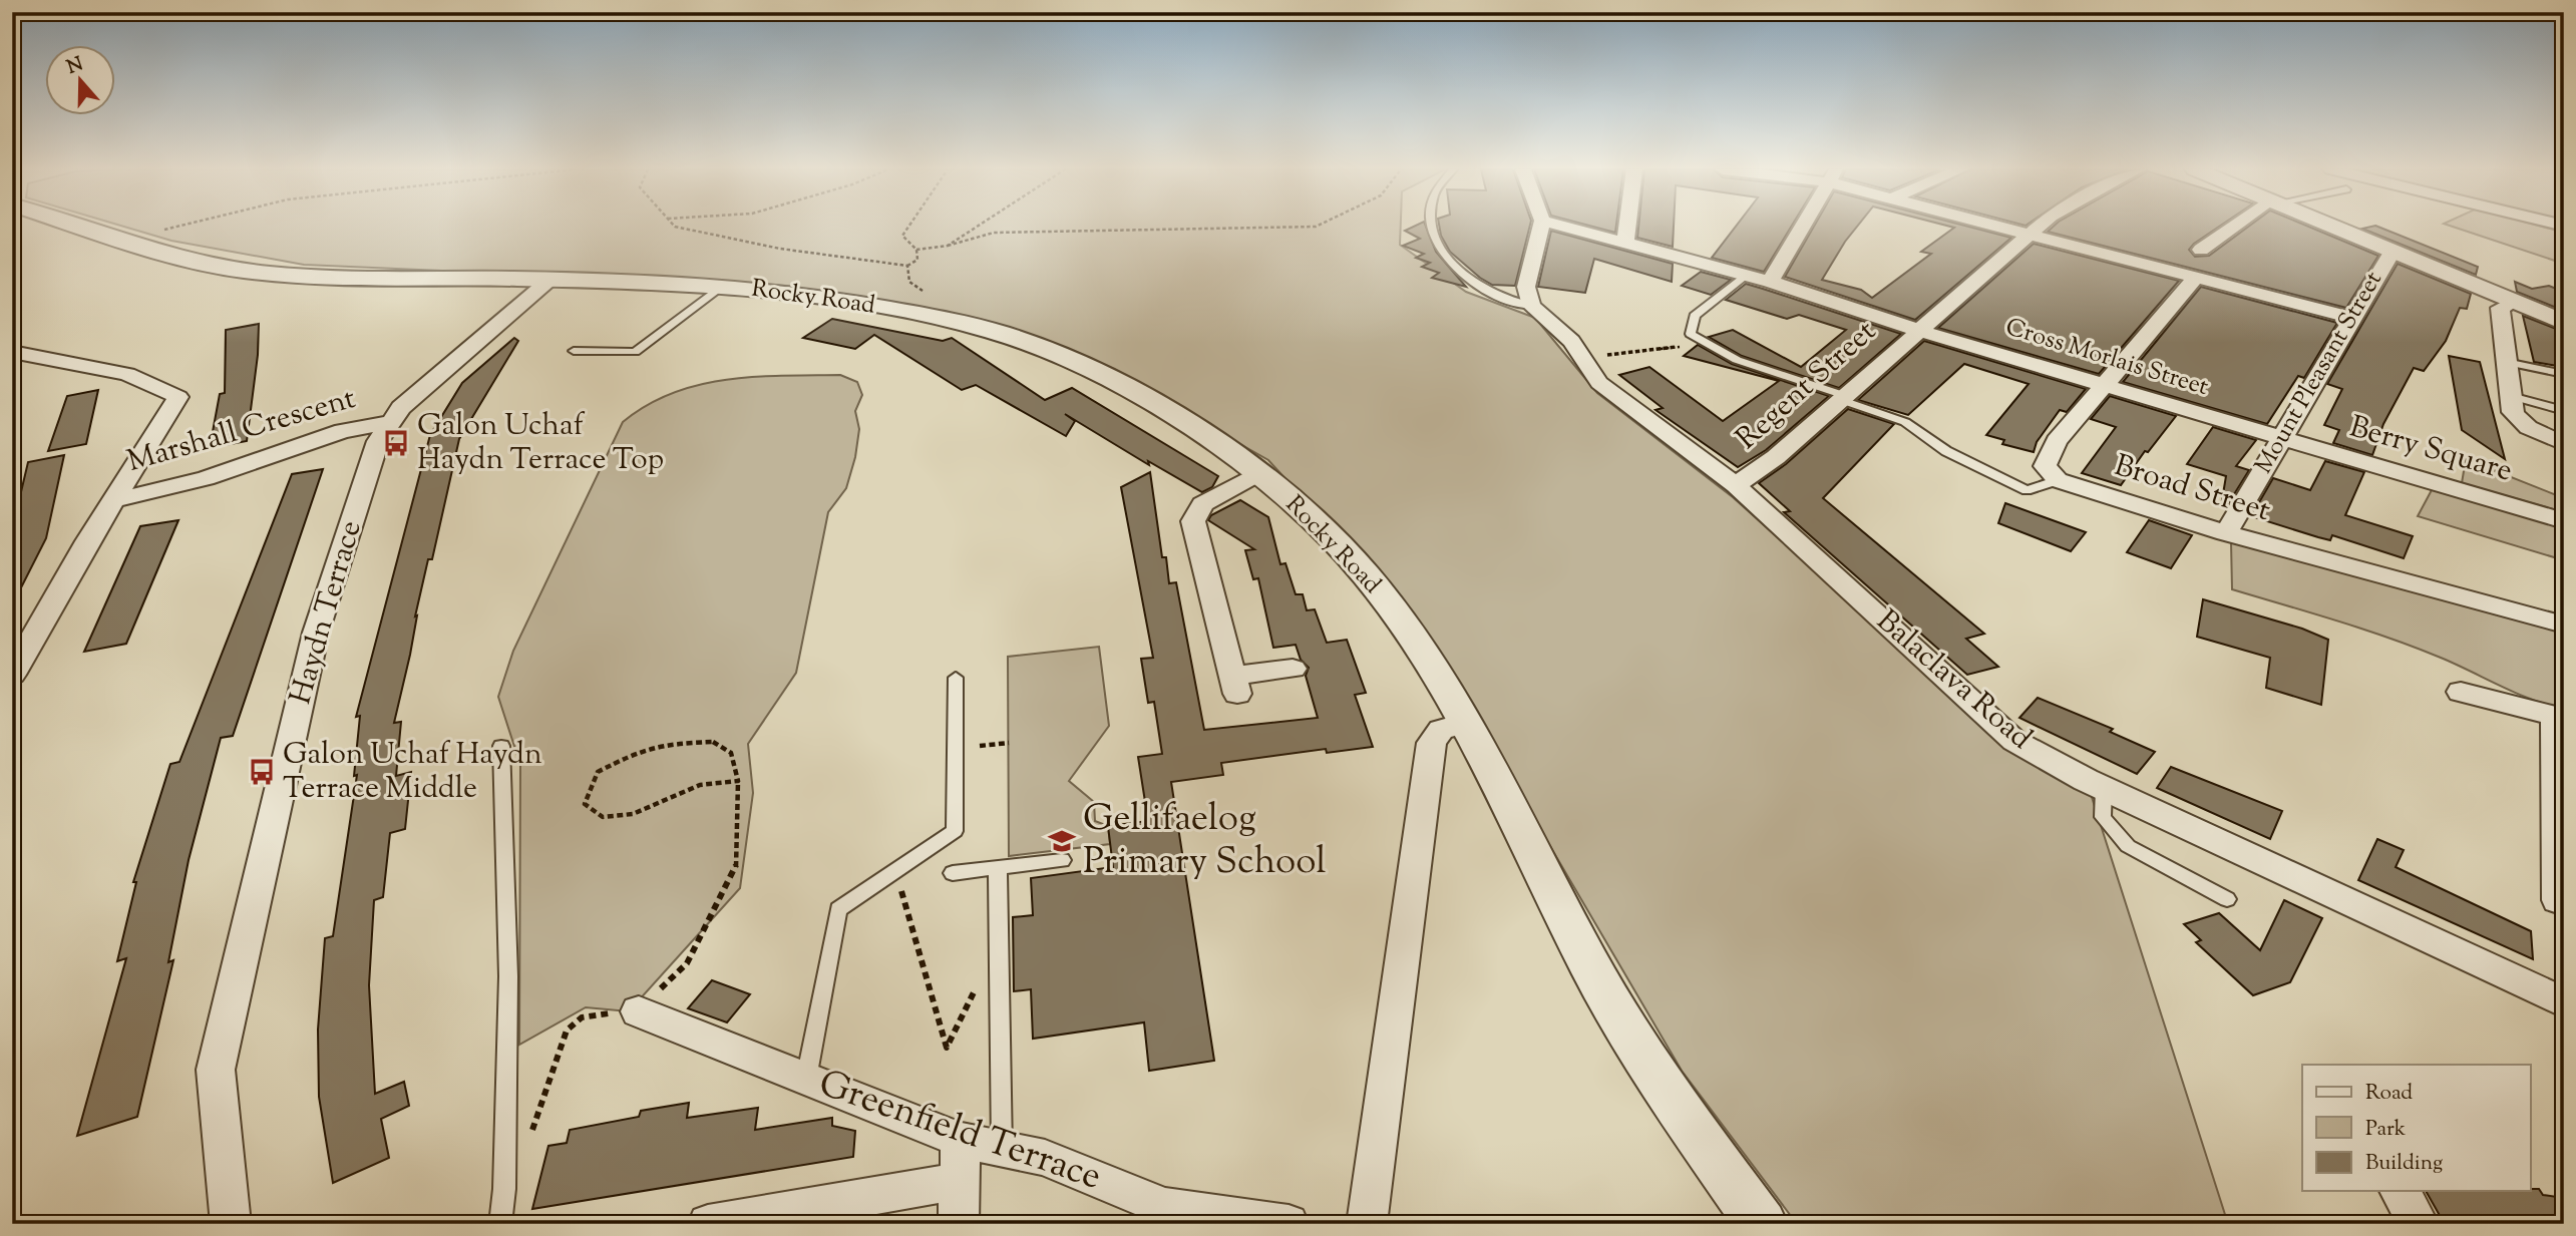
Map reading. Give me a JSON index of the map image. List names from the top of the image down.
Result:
{
  "streets": {
    "street": [
      "Rocky Road",
      "Cross Morlais Street",
      "Mount Pleasant Street",
      "Regent Street",
      "Marshall Crescent",
      "Berry Square",
      "Broad Street",
      "Haydn Terrace",
      "Balaclava Road",
      "Greenfield Terrace"
    ]
  },
  "crossings": [
    ["Rocky Road", "Haydn Terrace"],
    ["Cross Morlais Street", "Mount Pleasant Street"],
    ["Cross Morlais Street", "Regent Street"],
    ["Cross Morlais Street", "Berry Square"],
    ["Mount Pleasant Street", "Berry Square"],
    ["Mount Pleasant Street", "Broad Street"],
    ["Regent Street", "Balaclava Road"],
    ["Marshall Crescent", "Haydn Terrace"]
  ],
  "places": {
    "bus stop": ["Galon Uchaf Haydn Terrace Top", "Galon Uchaf Haydn Terrace Middle"],
    "school or university": ["Gellifaelog Primary School"]
  },
  "legend": ["Road", "Park", "Building"],
  "north": "top"
}
